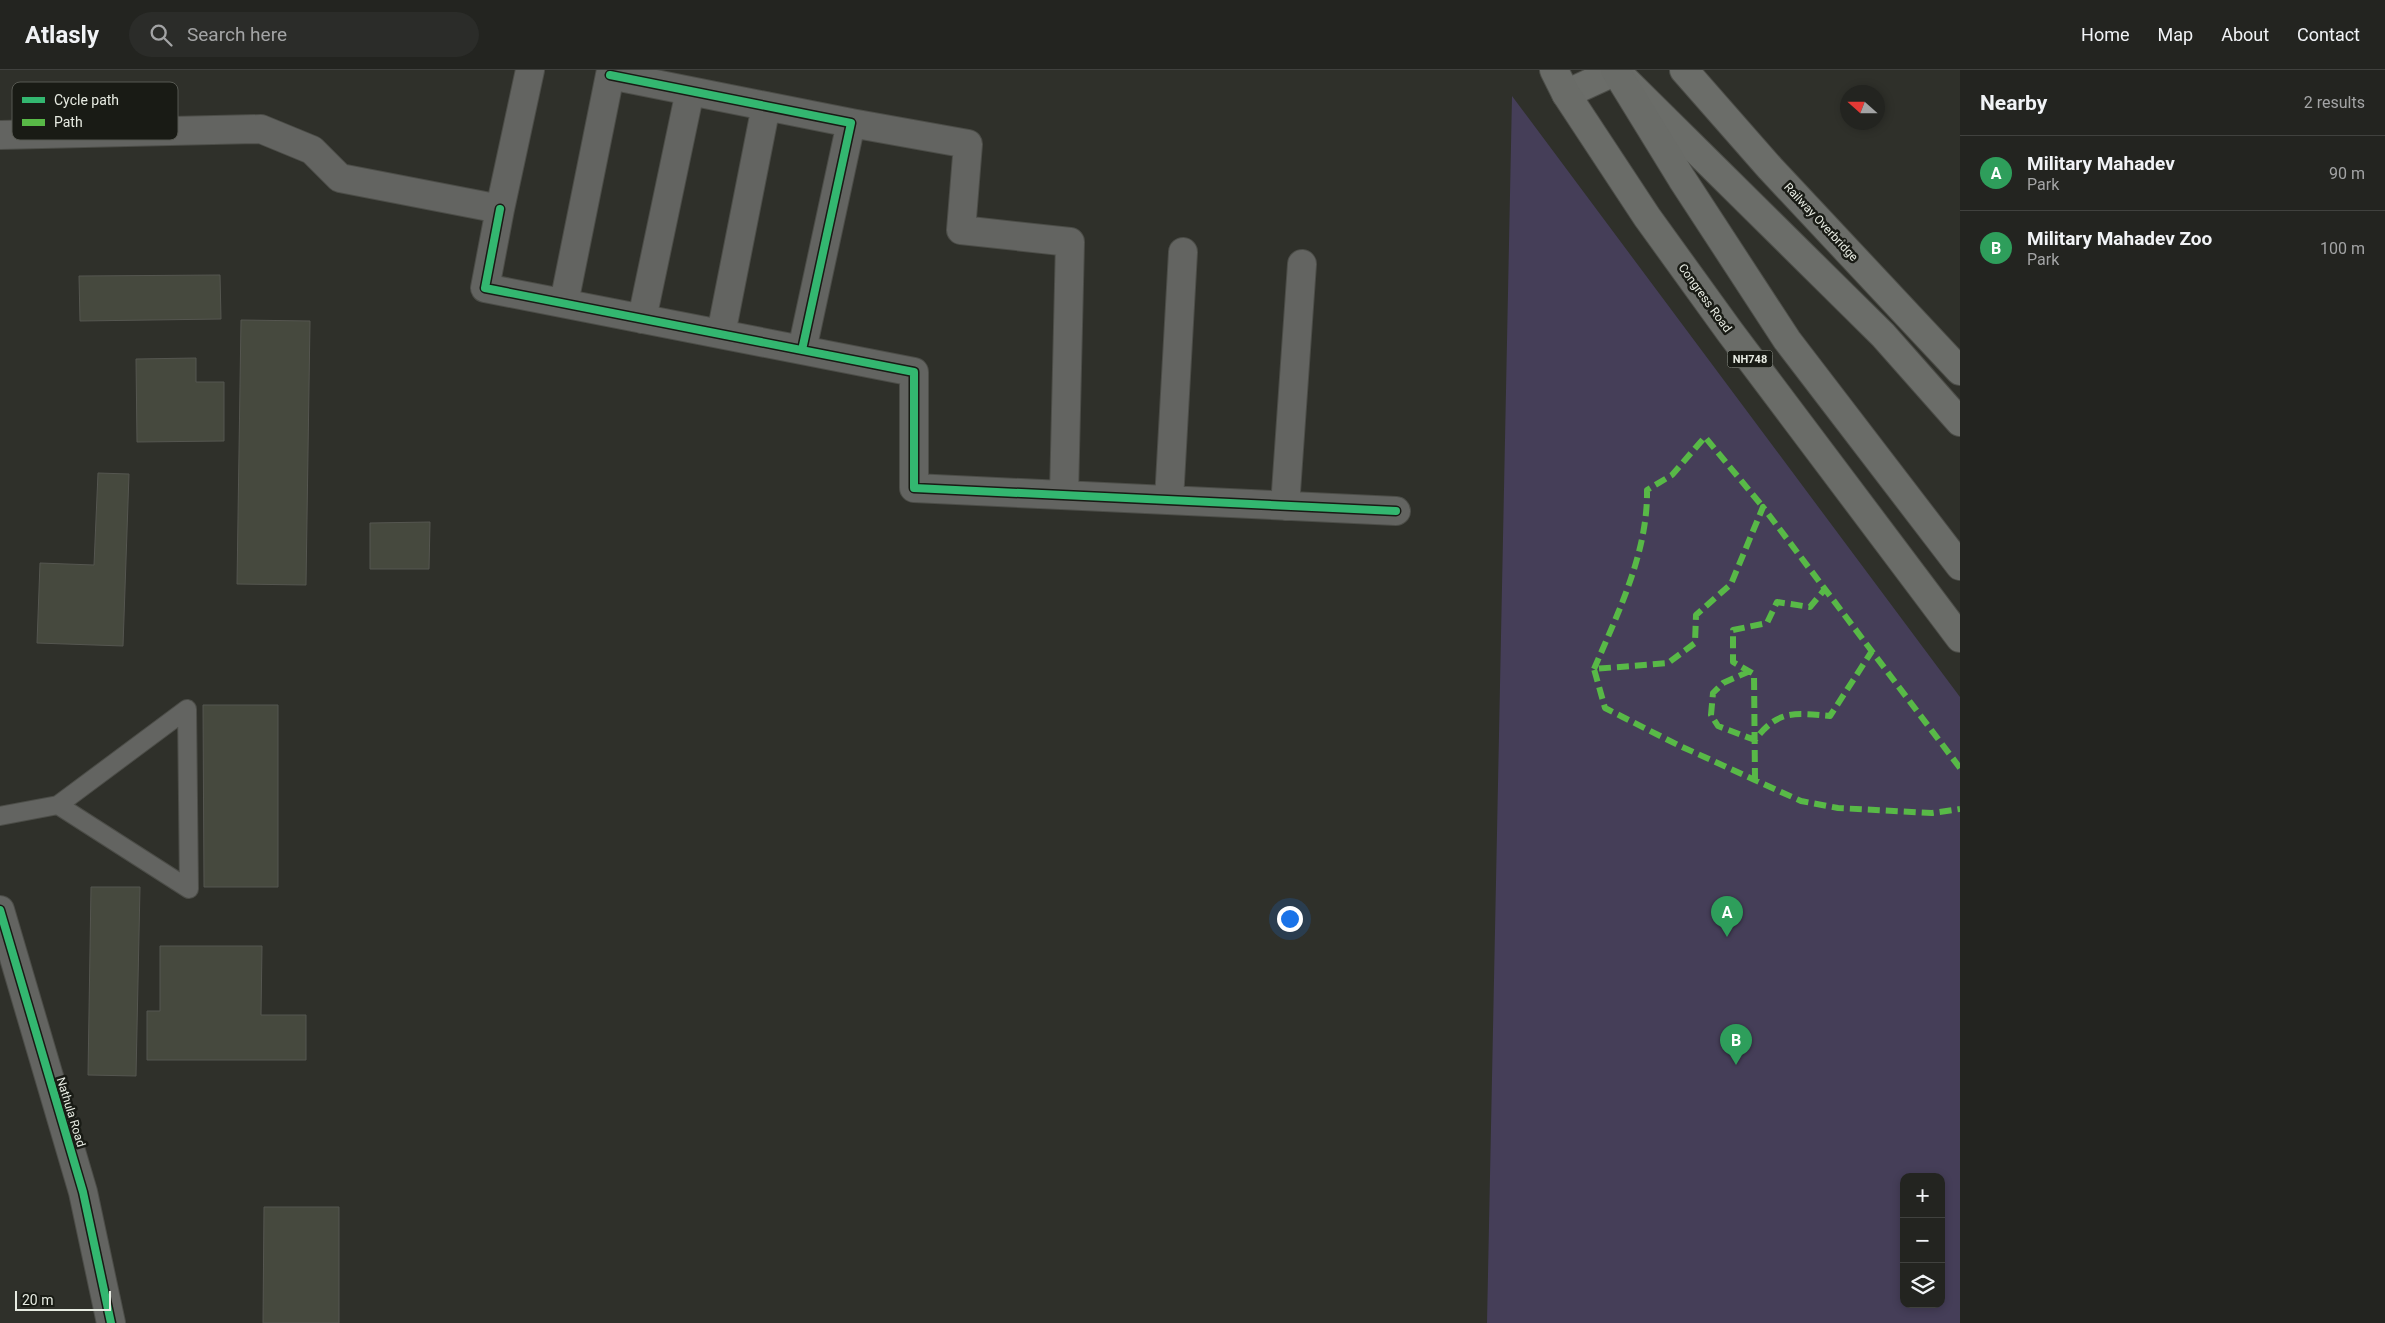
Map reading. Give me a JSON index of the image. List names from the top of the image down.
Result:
{
  "streets": {
    "highway": ["Congress Road", "NH748"],
    "main road": ["Railway Overbridge"],
    "street": ["Nathula Road"]
  },
  "legend": ["Cycle path", "Path"],
  "scale_bar": "20 m",
  "north": "left",
  "page": {
    "header": "Atlasly",
    "search": "Search here",
    "nav": [
      "Home",
      "Map",
      "About",
      "Contact"
    ],
    "heading": ["Nearby", "2 results"],
    "list": [
      {
        "mark": "A",
        "name": "Military Mahadev",
        "note": "Park",
        "value": "90 m"
      },
      {
        "mark": "B",
        "name": "Military Mahadev Zoo",
        "note": "Park",
        "value": "100 m"
      }
    ],
    "pins": ["A", "B"],
    "map_buttons": ["+", "−"],
    "scale": "20 m"
  }
}
